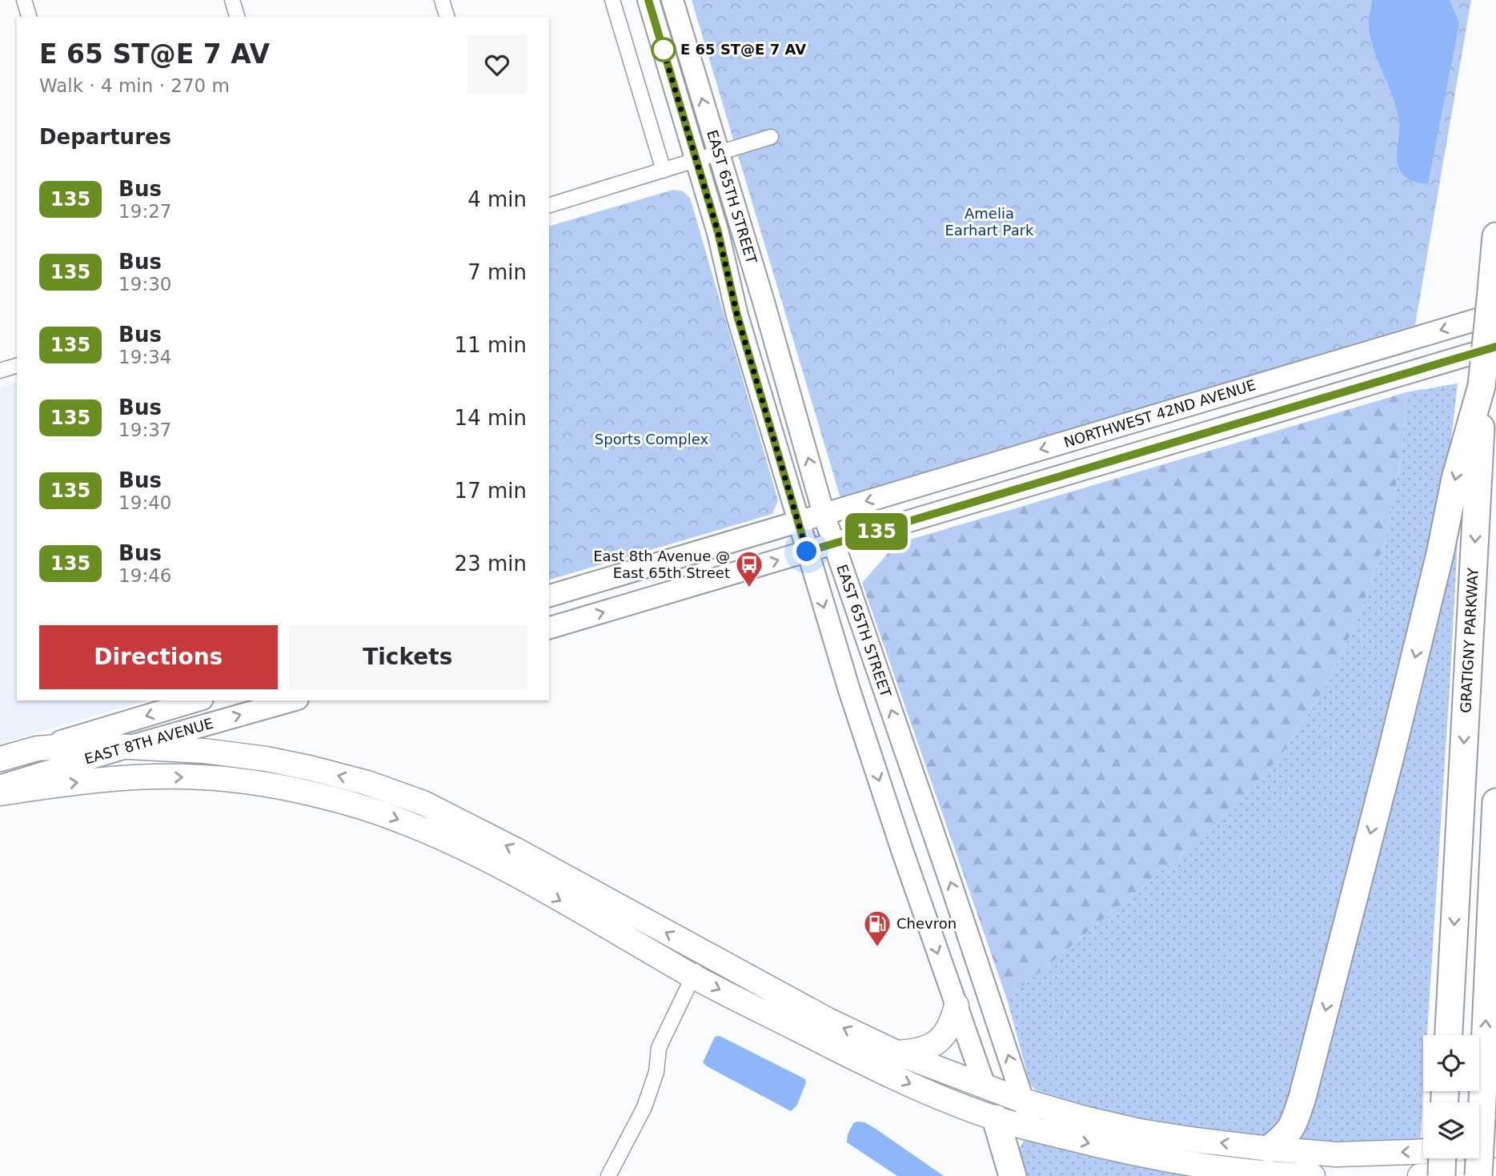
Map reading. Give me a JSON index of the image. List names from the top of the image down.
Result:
{
  "streets": {
    "highway": ["GRATIGNY PARKWAY"],
    "main road": ["EAST 65TH STREET", "NORTHWEST 42ND AVENUE", "EAST 8TH AVENUE"]
  },
  "crossings": [
    ["EAST 65TH STREET", "NORTHWEST 42ND AVENUE"],
    ["NORTHWEST 42ND AVENUE", "GRATIGNY PARKWAY"]
  ],
  "parks": ["Amelia Earhart Park", "Sports Complex"],
  "places": {
    "other": ["E 65 ST@E 7 AV"],
    "bus stop": ["East 8th Avenue @ East 65th Street"],
    "fuel station": ["Chevron"]
  },
  "lines": ["bus line 135"],
  "page": {
    "on_map": "135",
    "heading": [
      ["E 65 ST@E 7 AV", "Walk · 4 min · 270 m"],
      "Departures"
    ],
    "list": [
      {
        "mark": "135",
        "name": "Bus",
        "note": "19:27",
        "value": "4 min"
      },
      {
        "mark": "135",
        "name": "Bus",
        "note": "19:30",
        "value": "7 min"
      },
      {
        "mark": "135",
        "name": "Bus",
        "note": "19:34",
        "value": "11 min"
      },
      {
        "mark": "135",
        "name": "Bus",
        "note": "19:37",
        "value": "14 min"
      },
      {
        "mark": "135",
        "name": "Bus",
        "note": "19:40",
        "value": "17 min"
      },
      {
        "mark": "135",
        "name": "Bus",
        "note": "19:46",
        "value": "23 min"
      }
    ],
    "buttons": ["Directions", "Tickets"]
  }
}
